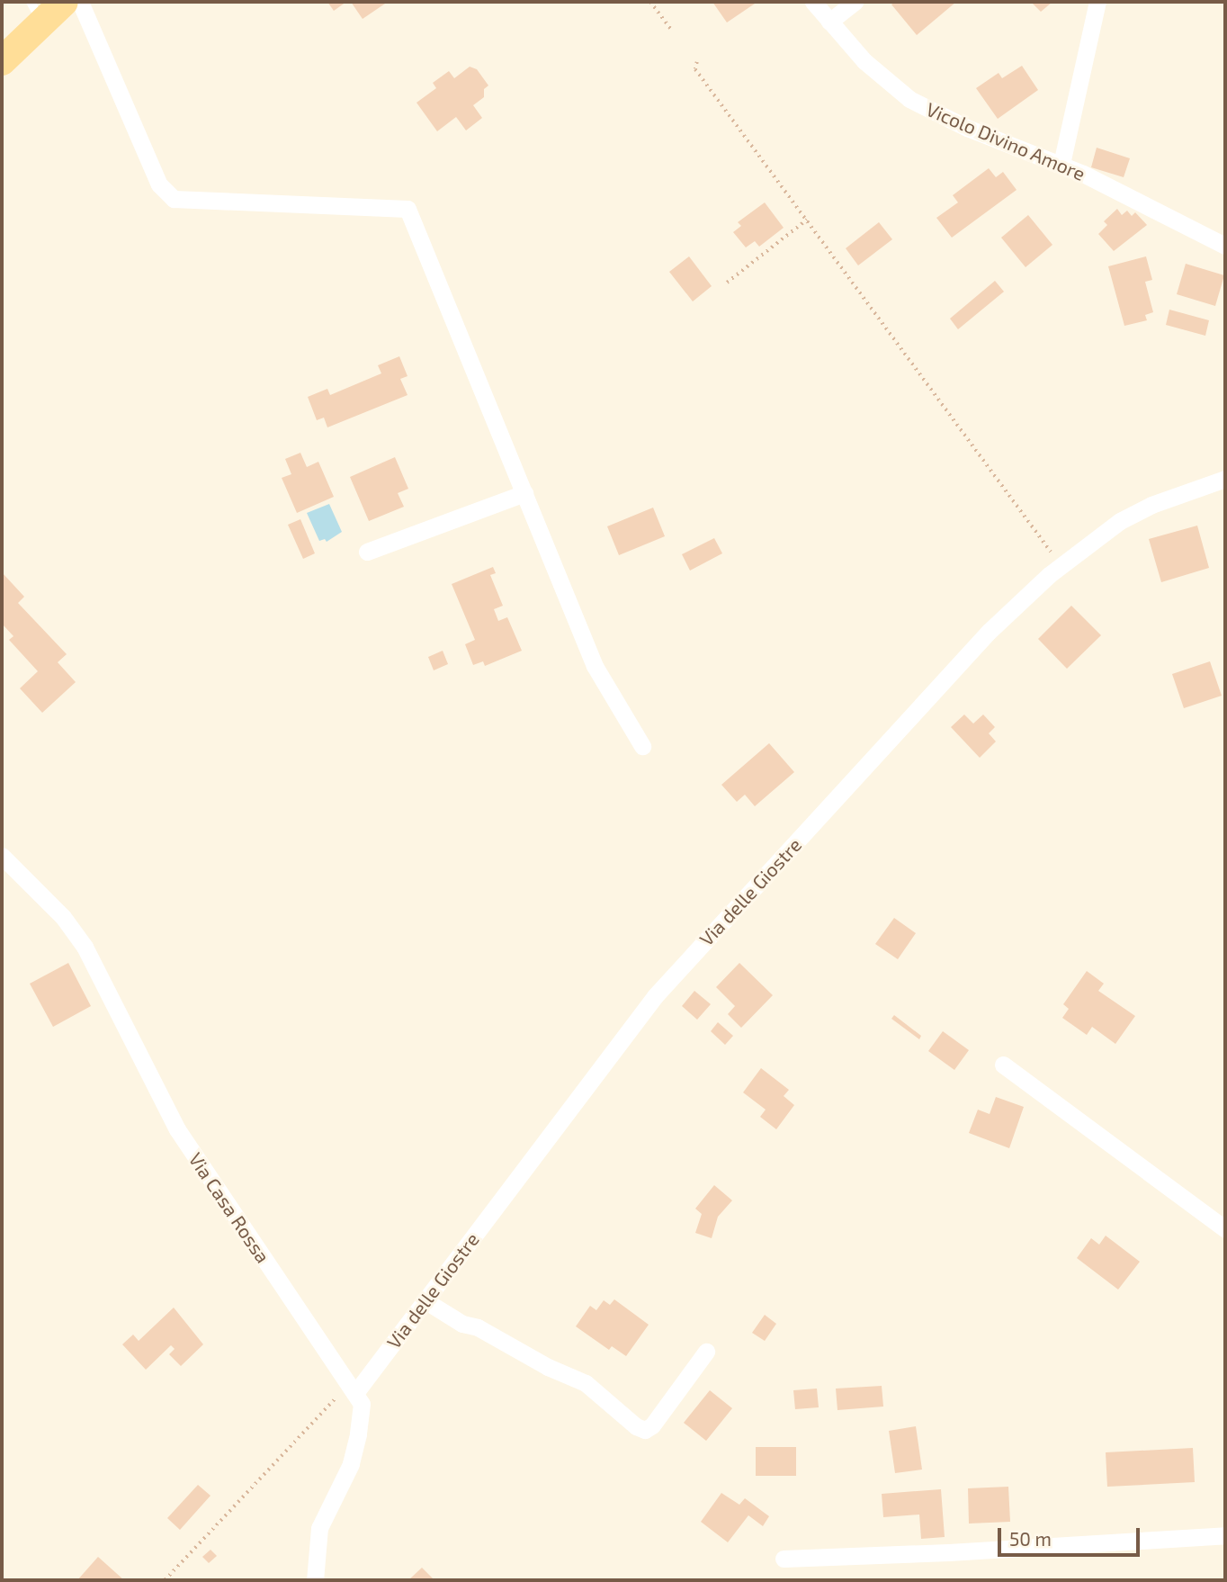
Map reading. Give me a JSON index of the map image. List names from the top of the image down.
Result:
{
  "streets": {
    "street": ["Vicolo Divino Amore", "Via delle Giostre", "Via Casa Rossa"]
  },
  "crossings": [
    ["Via delle Giostre", "Via Casa Rossa"]
  ],
  "scale_bar": "50 m"
}
